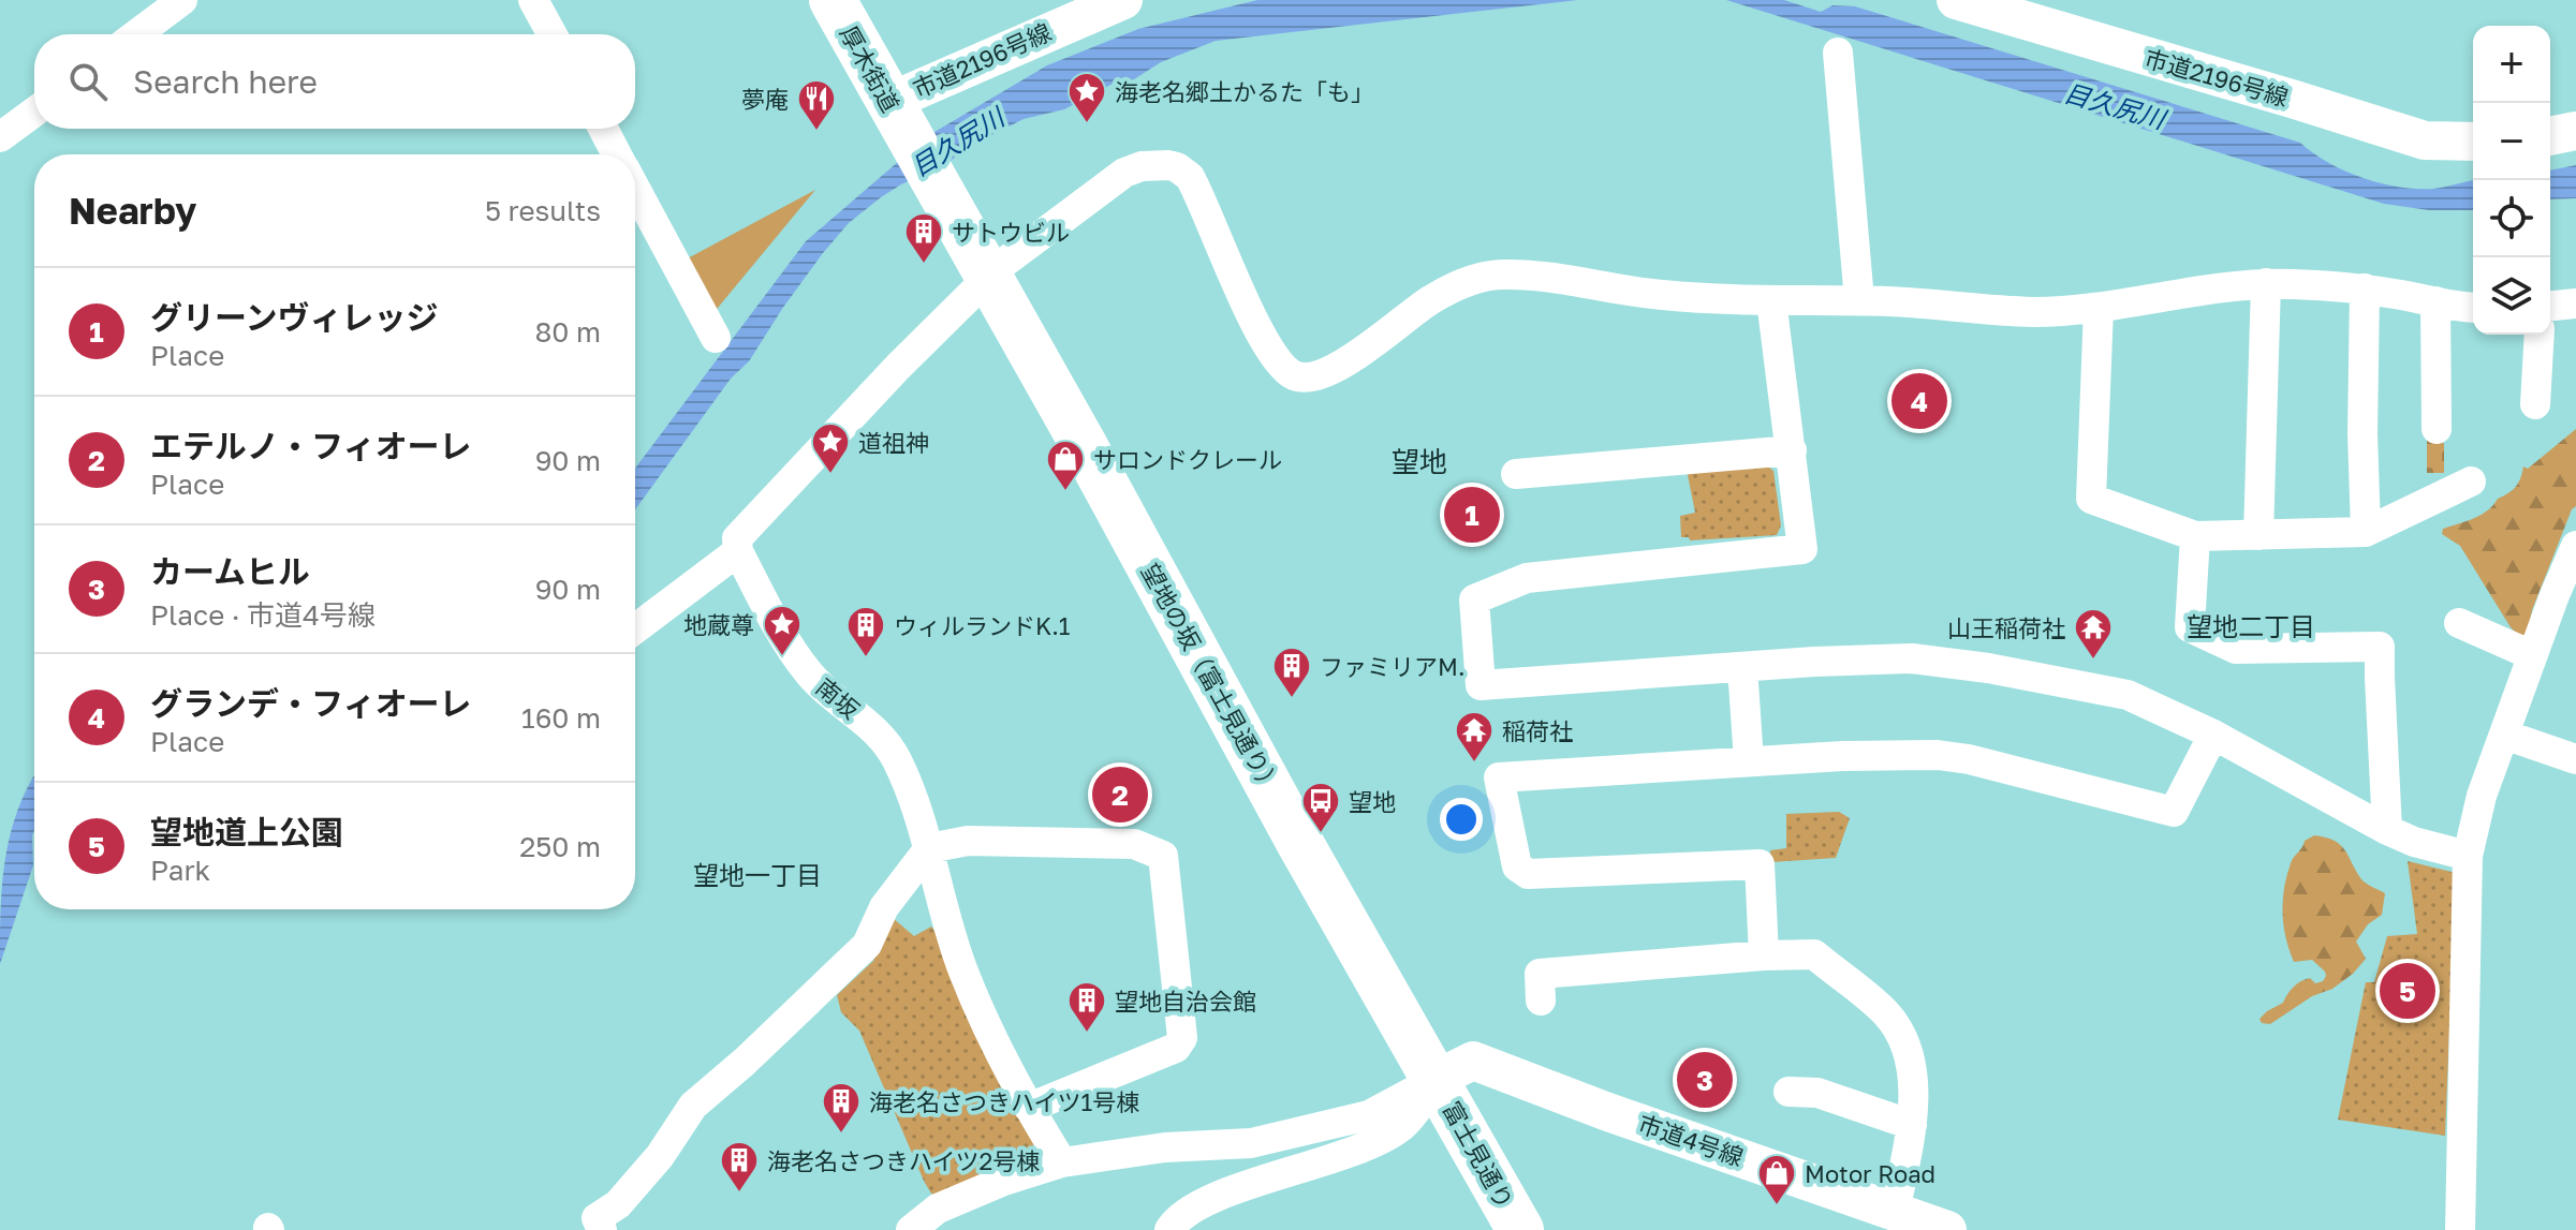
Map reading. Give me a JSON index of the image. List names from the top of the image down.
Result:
{
  "streets": {
    "main road": ["厚木街道", "望地の坂（富士見通り）", "富士見通り"],
    "street": ["市道2196号線", "南坂", "市道4号線"]
  },
  "crossings": [
    ["市道2196号線", "厚木街道"],
    ["厚木街道", "望地の坂（富士見通り）"],
    ["望地の坂（富士見通り）", "市道4号線"],
    ["望地の坂（富士見通り）", "富士見通り"],
    ["市道4号線", "富士見通り"]
  ],
  "districts": ["望地", "望地二丁目", "望地一丁目"],
  "water": ["目久尻川"],
  "places": {
    "place": ["海老名郷土かるた「も」", "道祖神", "地蔵尊"],
    "restaurant": ["夢庵"],
    "building": [
      "サトウビル",
      "ウィルランドK.1",
      "ファミリアM.",
      "望地自治会館",
      "海老名さつきハイツ1号棟",
      "海老名さつきハイツ2号棟"
    ],
    "shop": ["サロンドクレール", "Motor Road"],
    "temple": ["山王稲荷社", "稲荷社"],
    "bus stop": ["望地"]
  },
  "page": {
    "map_buttons": ["+", "−"],
    "search": "Search here",
    "heading": ["Nearby", "5 results"],
    "list": [
      {
        "mark": "1",
        "name": "グリーンヴィレッジ",
        "note": "Place",
        "value": "80 m"
      },
      {
        "mark": "2",
        "name": "エテルノ・フィオーレ",
        "note": "Place",
        "value": "90 m"
      },
      {
        "mark": "3",
        "name": "カームヒル",
        "note": "Place · 市道4号線",
        "value": "90 m"
      },
      {
        "mark": "4",
        "name": "グランデ・フィオーレ",
        "note": "Place",
        "value": "160 m"
      },
      {
        "mark": "5",
        "name": "望地道上公園",
        "note": "Park",
        "value": "250 m"
      }
    ],
    "pins": [
      "4",
      "1",
      "2",
      "5",
      "3"
    ]
  }
}
